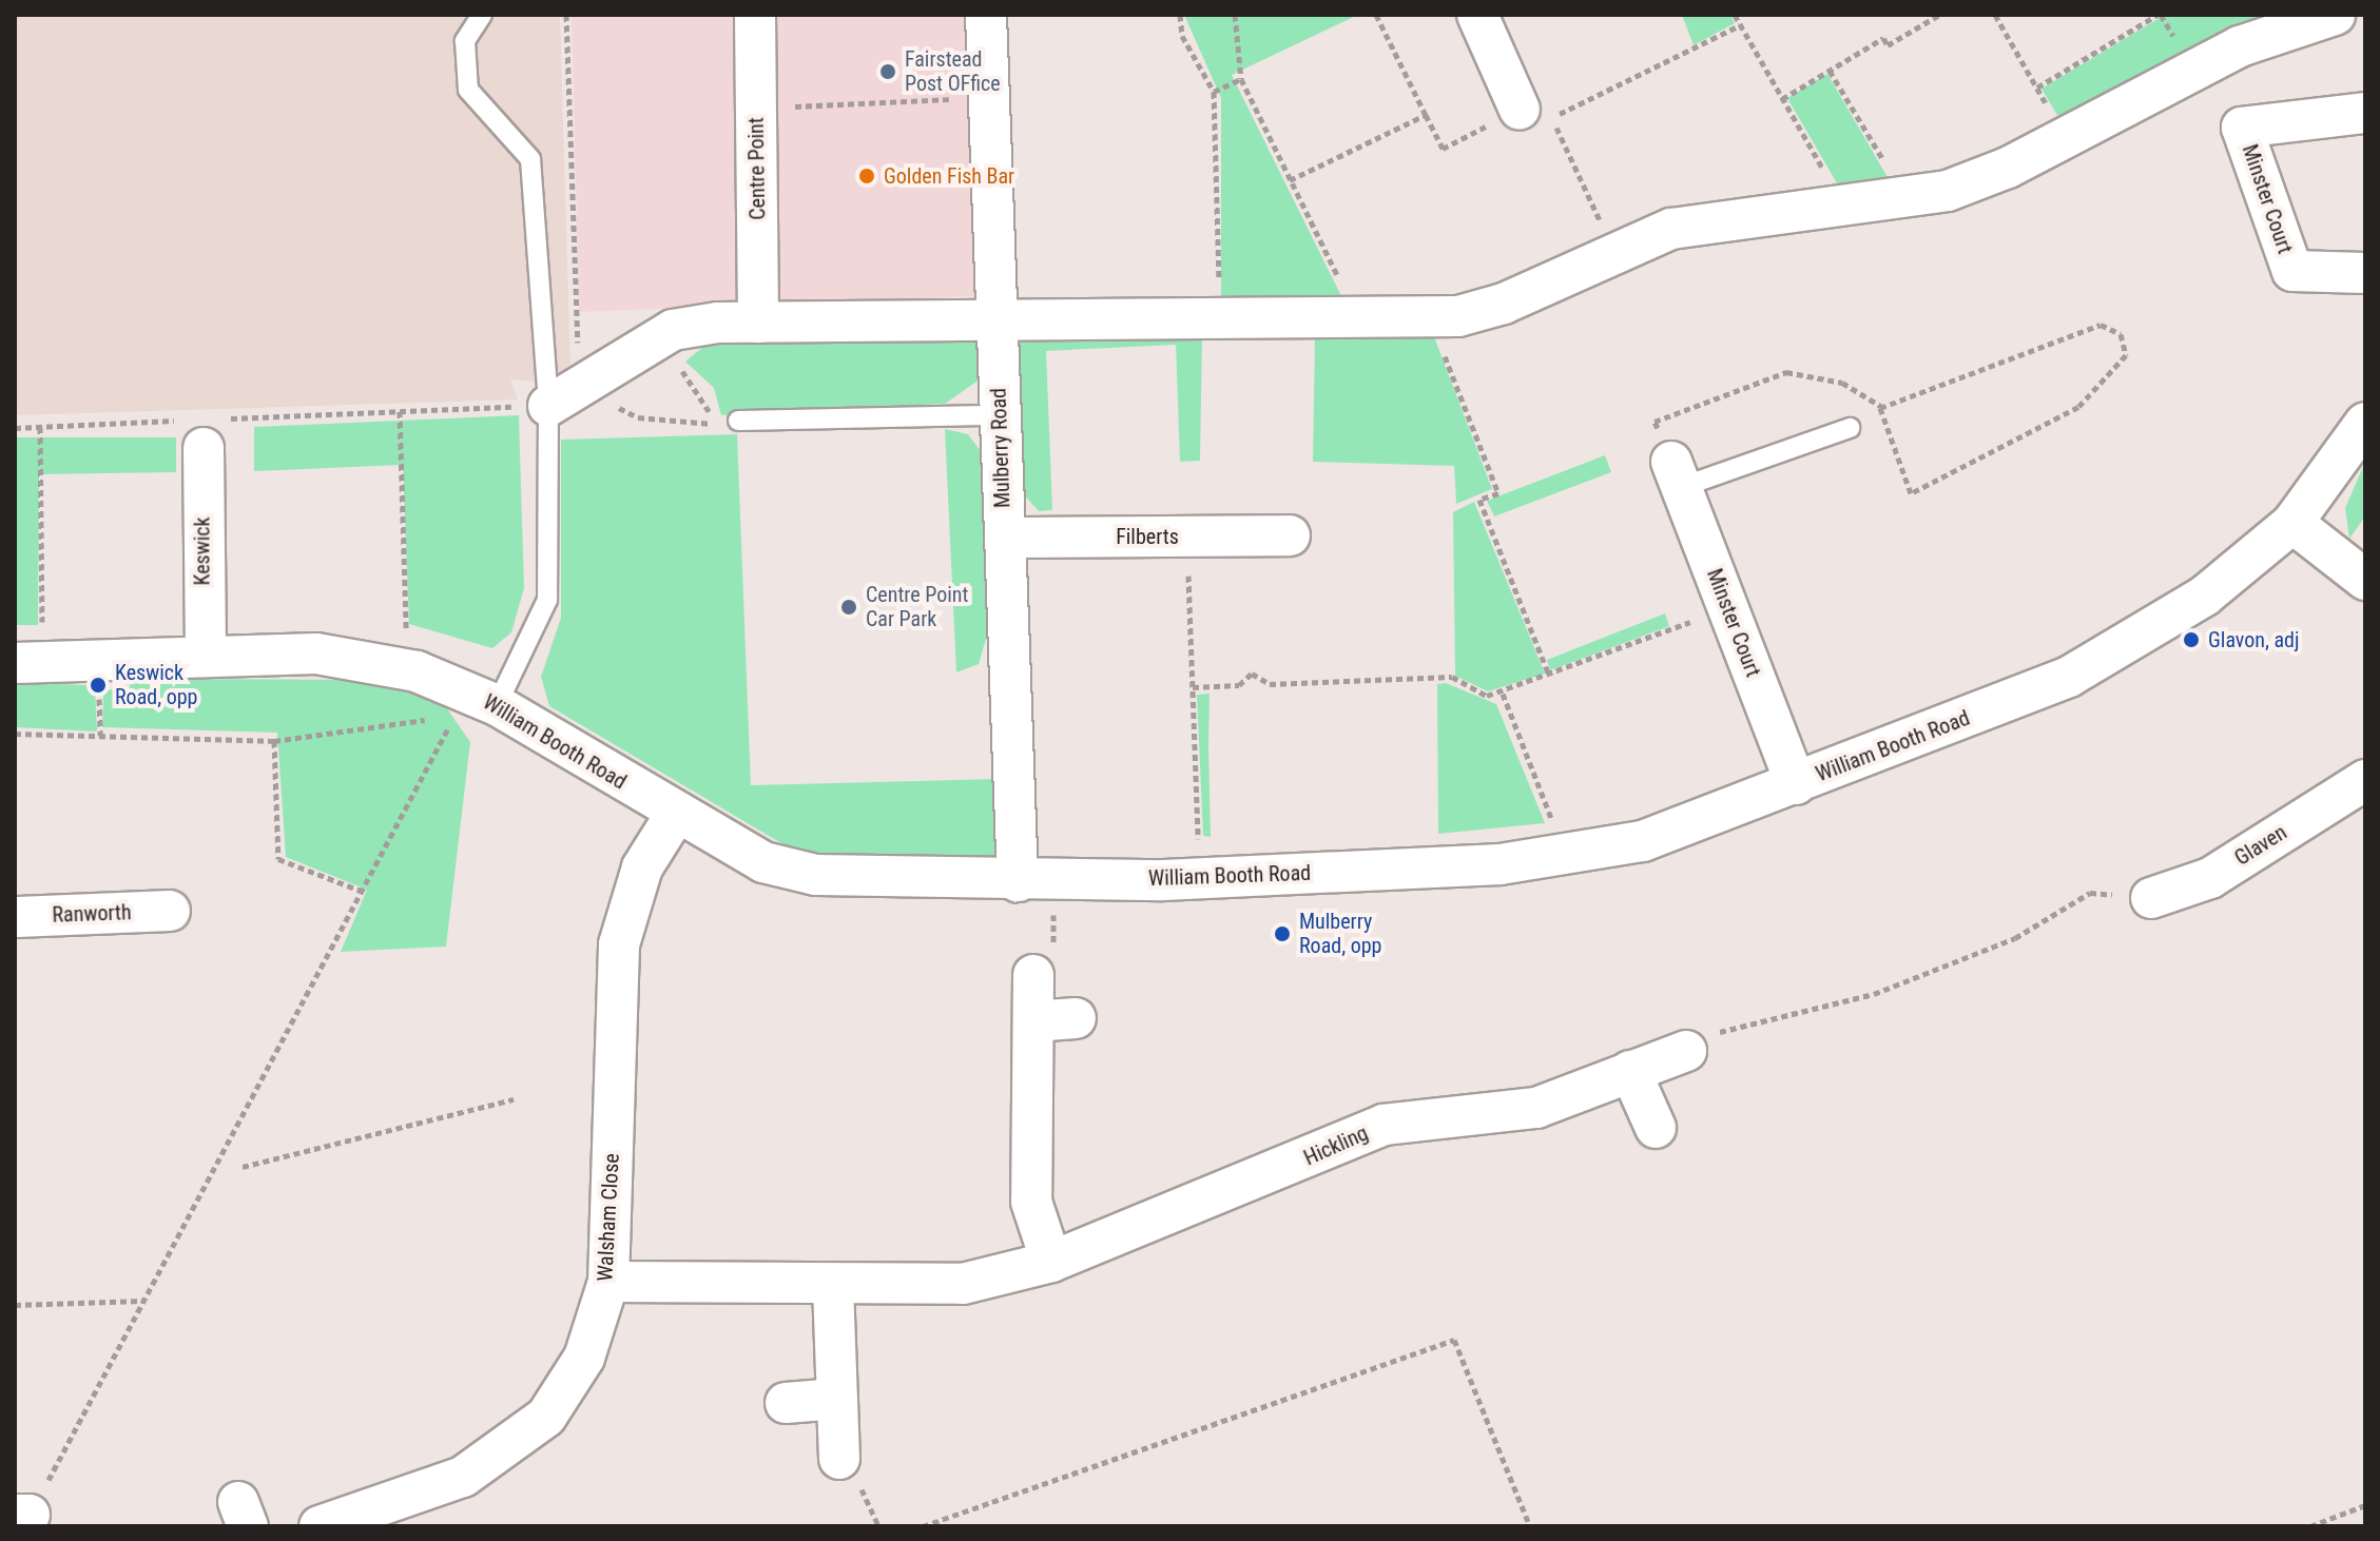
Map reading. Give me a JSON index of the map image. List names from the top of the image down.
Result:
{
  "streets": {
    "street": [
      "Centre Point",
      "Minster Court",
      "Mulberry Road",
      "Filberts",
      "Keswick",
      "William Booth Road",
      "Glaven",
      "Ranworth",
      "Hickling",
      "Walsham Close"
    ]
  },
  "crossings": [
    ["Minster Court", "William Booth Road"],
    ["Mulberry Road", "Filberts"],
    ["Mulberry Road", "William Booth Road"],
    ["Keswick", "William Booth Road"],
    ["William Booth Road", "Walsham Close"],
    ["Hickling", "Walsham Close"]
  ],
  "places": [
    "Fairstead Post OFfice",
    "Golden Fish Bar",
    "Centre Point Car Park",
    "Glavon, adj",
    "Keswick Road, opp",
    "Mulberry Road, opp"
  ]
}
